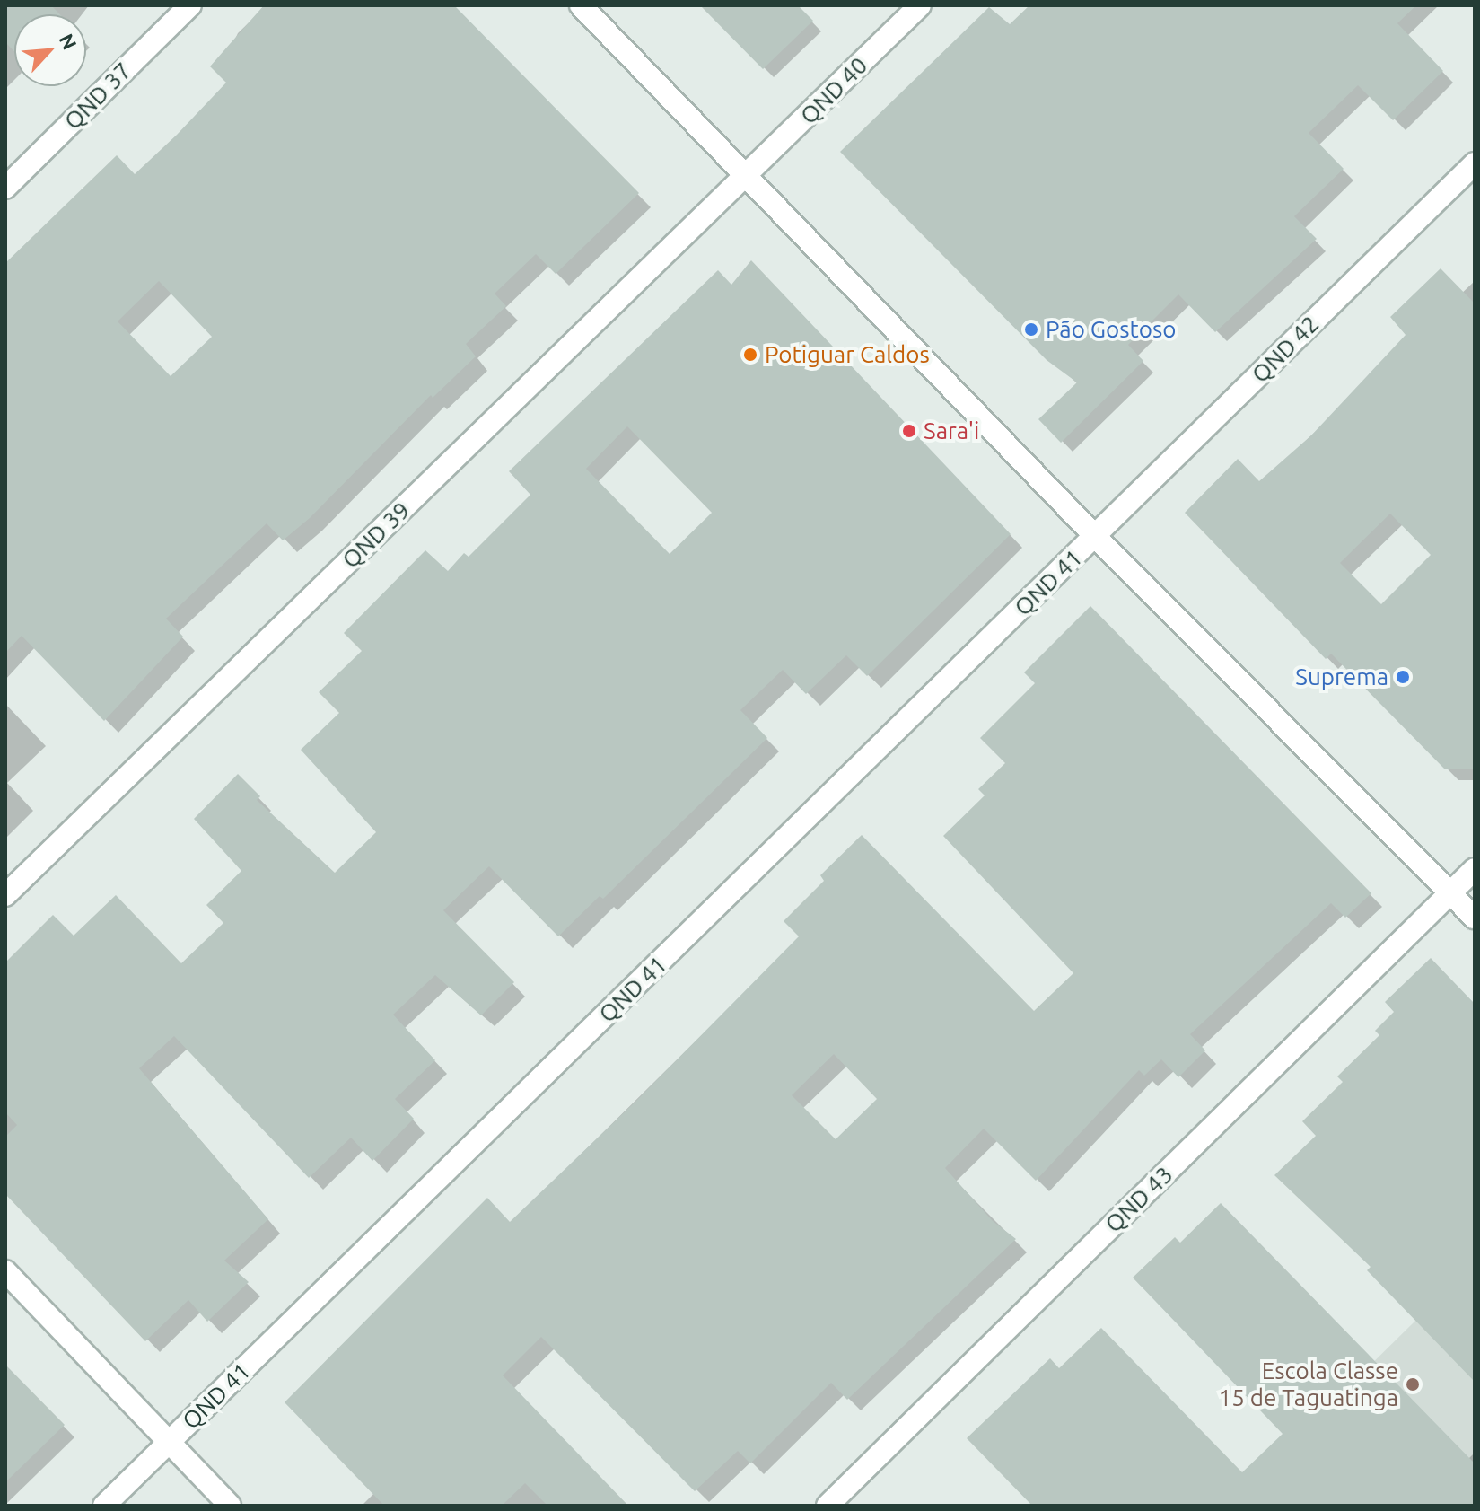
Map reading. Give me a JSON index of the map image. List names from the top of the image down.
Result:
{
  "streets": {
    "street": [
      "QND 40",
      "QND 37",
      "QND 42",
      "QND 39",
      "QND 41",
      "QND 43"
    ]
  },
  "crossings": [
    ["QND 40", "QND 39"],
    ["QND 42", "QND 41"]
  ],
  "places": [
    "Pão Gostoso",
    "Potiguar Caldos",
    "Sara'i",
    "Suprema",
    "Escola Classe 15 de Taguatinga"
  ],
  "north": "top right"
}
